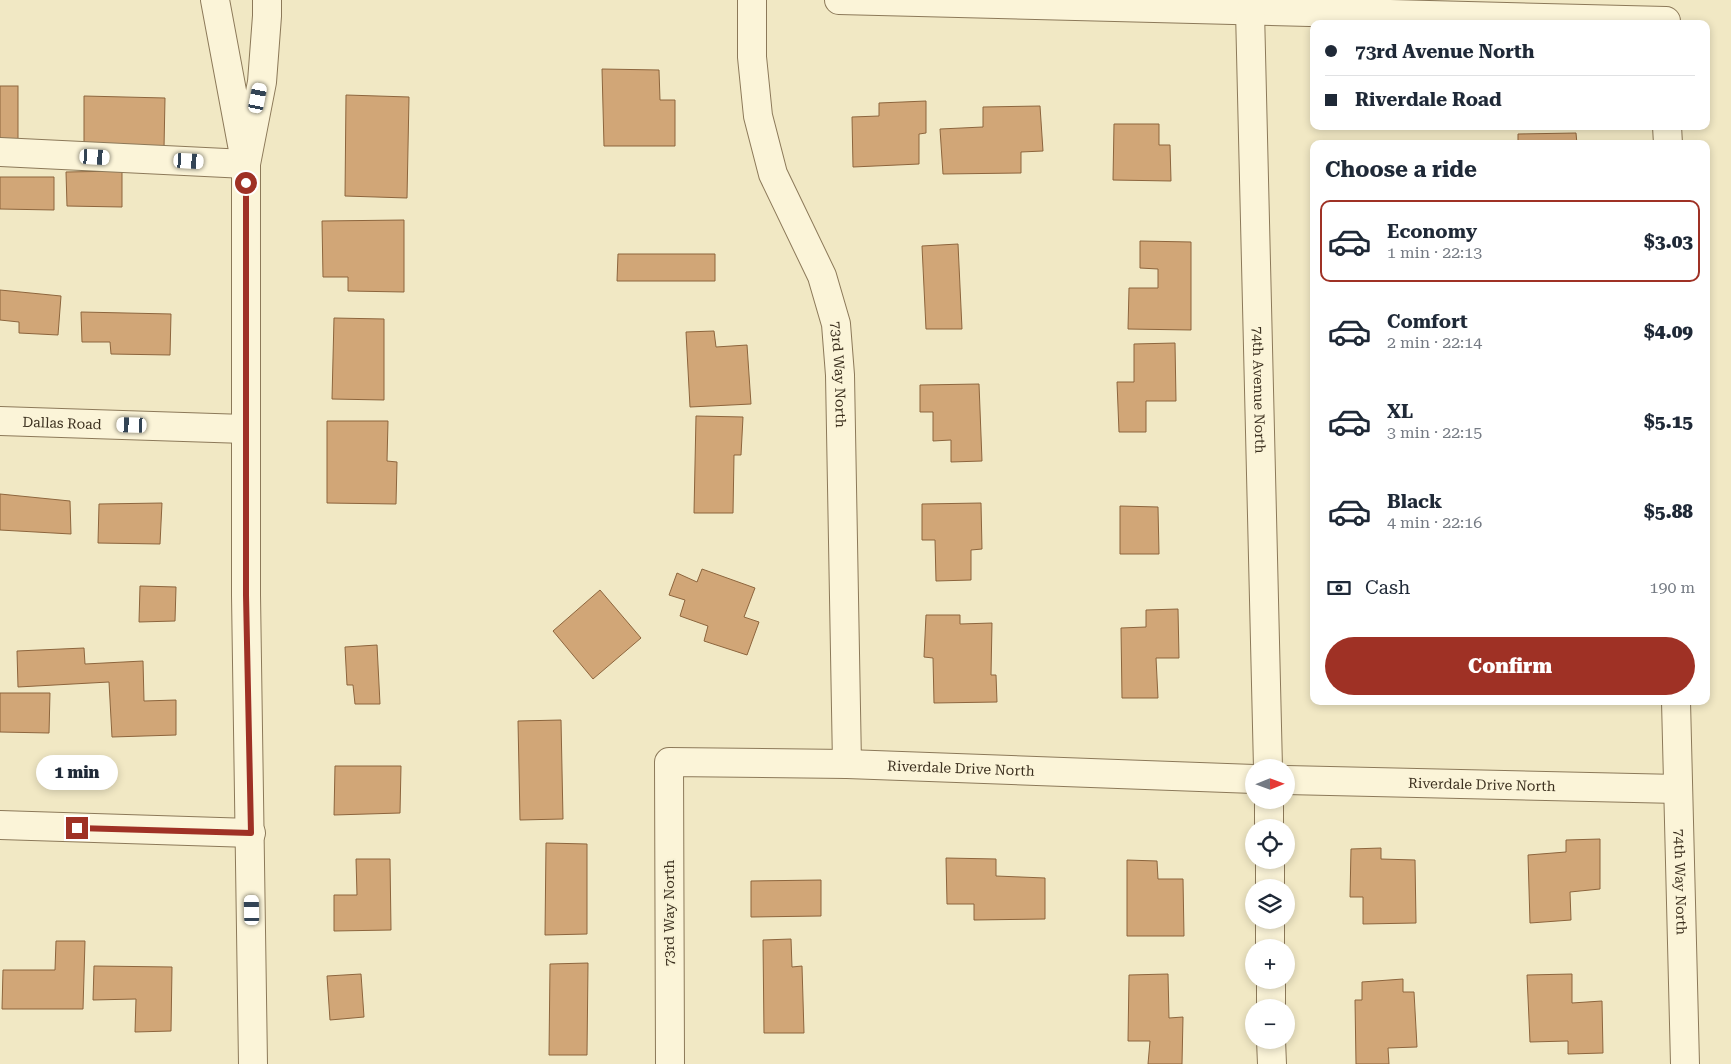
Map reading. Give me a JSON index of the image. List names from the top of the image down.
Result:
{
  "streets": {
    "street": [
      "73rd Way North",
      "74th Avenue North",
      "Dallas Road",
      "Riverdale Drive North",
      "74th Way North"
    ]
  },
  "crossings": [
    ["73rd Way North", "Riverdale Drive North"],
    ["Riverdale Drive North", "74th Way North"]
  ],
  "north": "right",
  "page": {
    "banner": ["73rd Avenue North", "Riverdale Road"],
    "heading": "Choose a ride",
    "list": [
      {
        "name": "Economy",
        "note": "1 min · 22:13",
        "value": "$3.03"
      },
      {
        "name": "Comfort",
        "note": "2 min · 22:14",
        "value": "$4.09"
      },
      {
        "name": "XL",
        "note": "3 min · 22:15",
        "value": "$5.15"
      },
      {
        "name": "Black",
        "note": "4 min · 22:16",
        "value": "$5.88"
      }
    ],
    "pay": ["Cash", "190 m"],
    "buttons": "Confirm",
    "bubble": "1 min",
    "map_buttons": ["+", "−"]
  }
}
